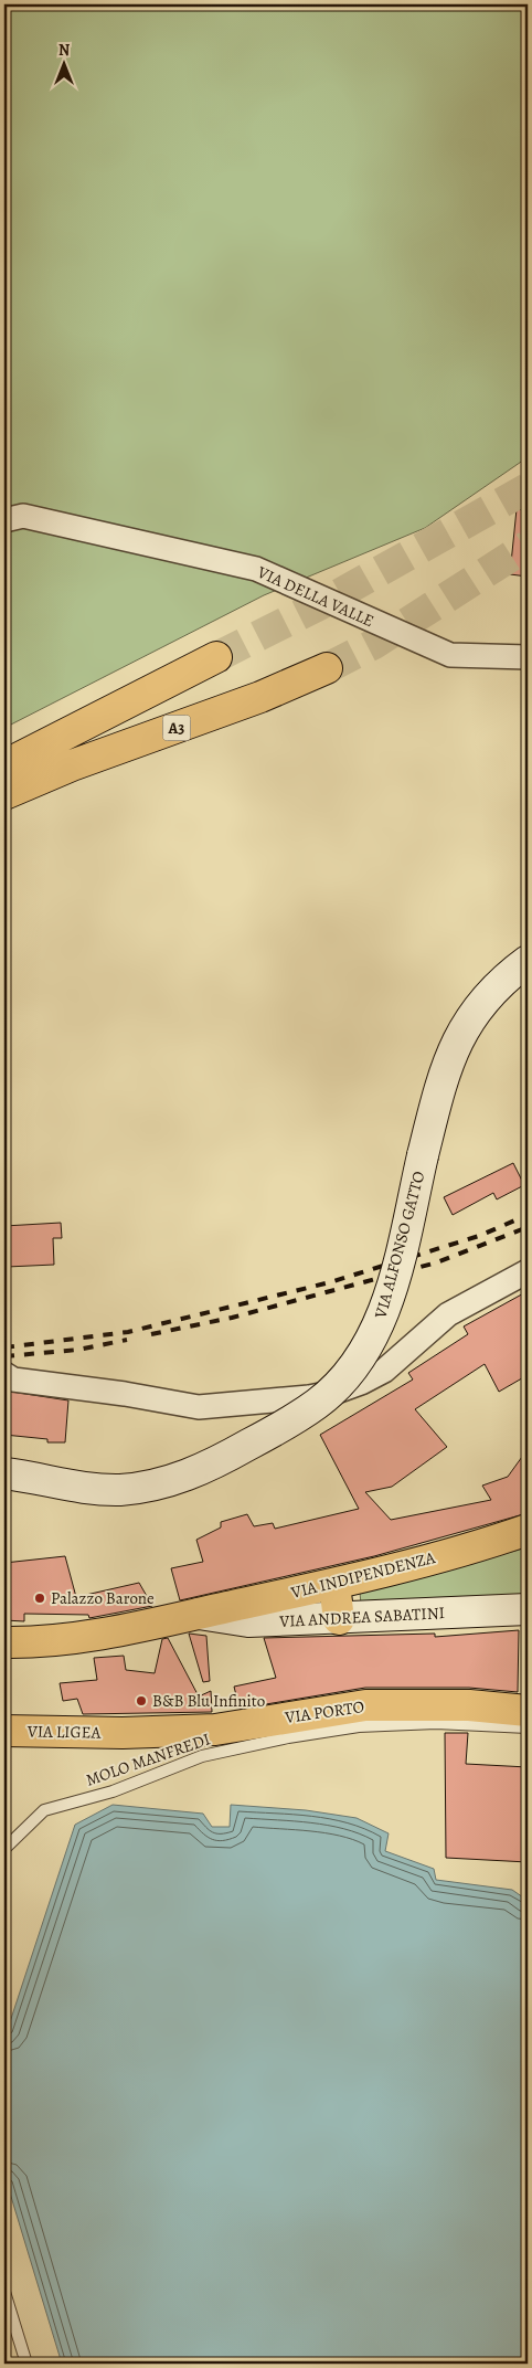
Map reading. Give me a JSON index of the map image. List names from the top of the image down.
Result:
{
  "streets": {
    "main road": [
      "A3",
      "VIA ALFONSO GATTO",
      "VIA INDIPENDENZA",
      "VIA ANDREA SABATINI",
      "VIA PORTO",
      "VIA LIGEA"
    ],
    "street": ["VIA DELLA VALLE"],
    "lane": ["MOLO MANFREDI"]
  },
  "crossings": [
    ["VIA INDIPENDENZA", "VIA ANDREA SABATINI"],
    ["VIA PORTO", "VIA LIGEA"]
  ],
  "places": ["Palazzo Barone", "B&B Blu Infinito"],
  "north": "top"
}
